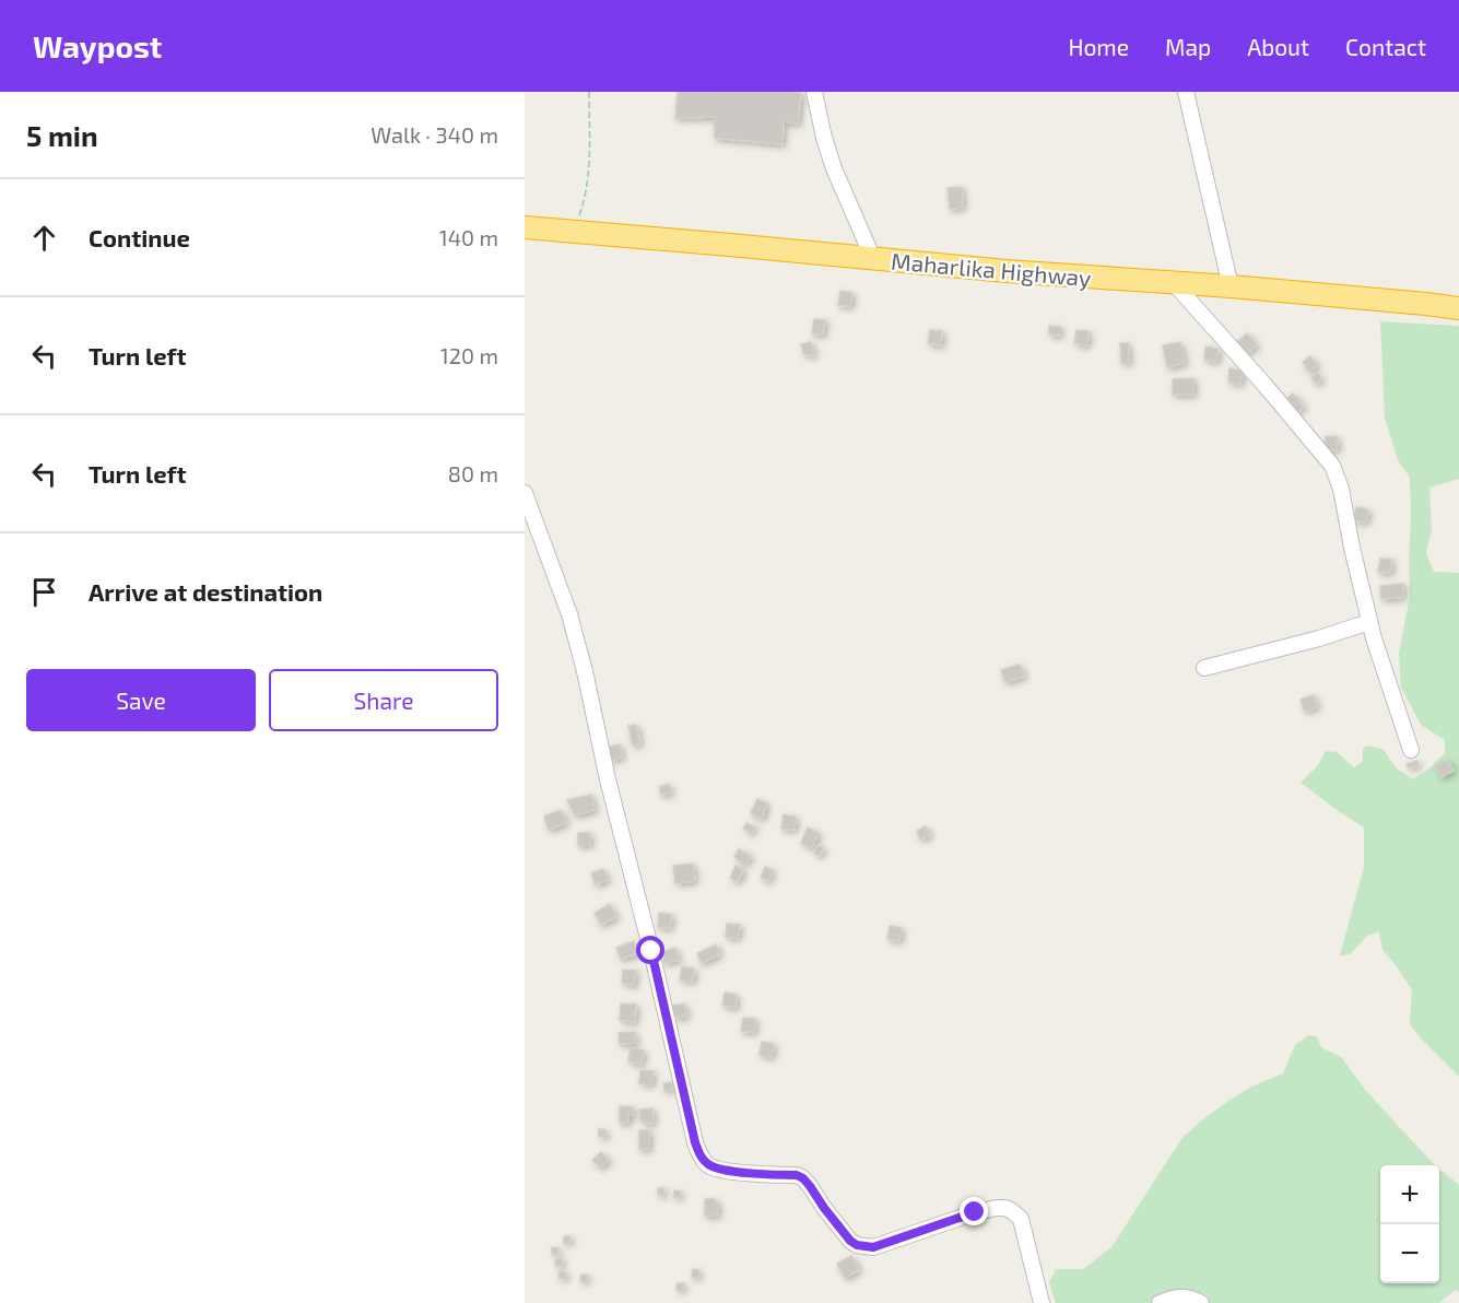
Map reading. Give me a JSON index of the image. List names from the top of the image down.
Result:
{
  "streets": {
    "highway": ["Maharlika Highway"]
  },
  "page": {
    "header": "Waypost",
    "nav": [
      "Home",
      "Map",
      "About",
      "Contact"
    ],
    "heading": ["5 min", "Walk · 340 m"],
    "list": [
      ["Continue", "140 m"],
      ["Turn left", "120 m"],
      ["Turn left", "80 m"],
      "Arrive at destination"
    ],
    "buttons": ["Save", "Share"],
    "map_buttons": ["+", "−"]
  }
}
